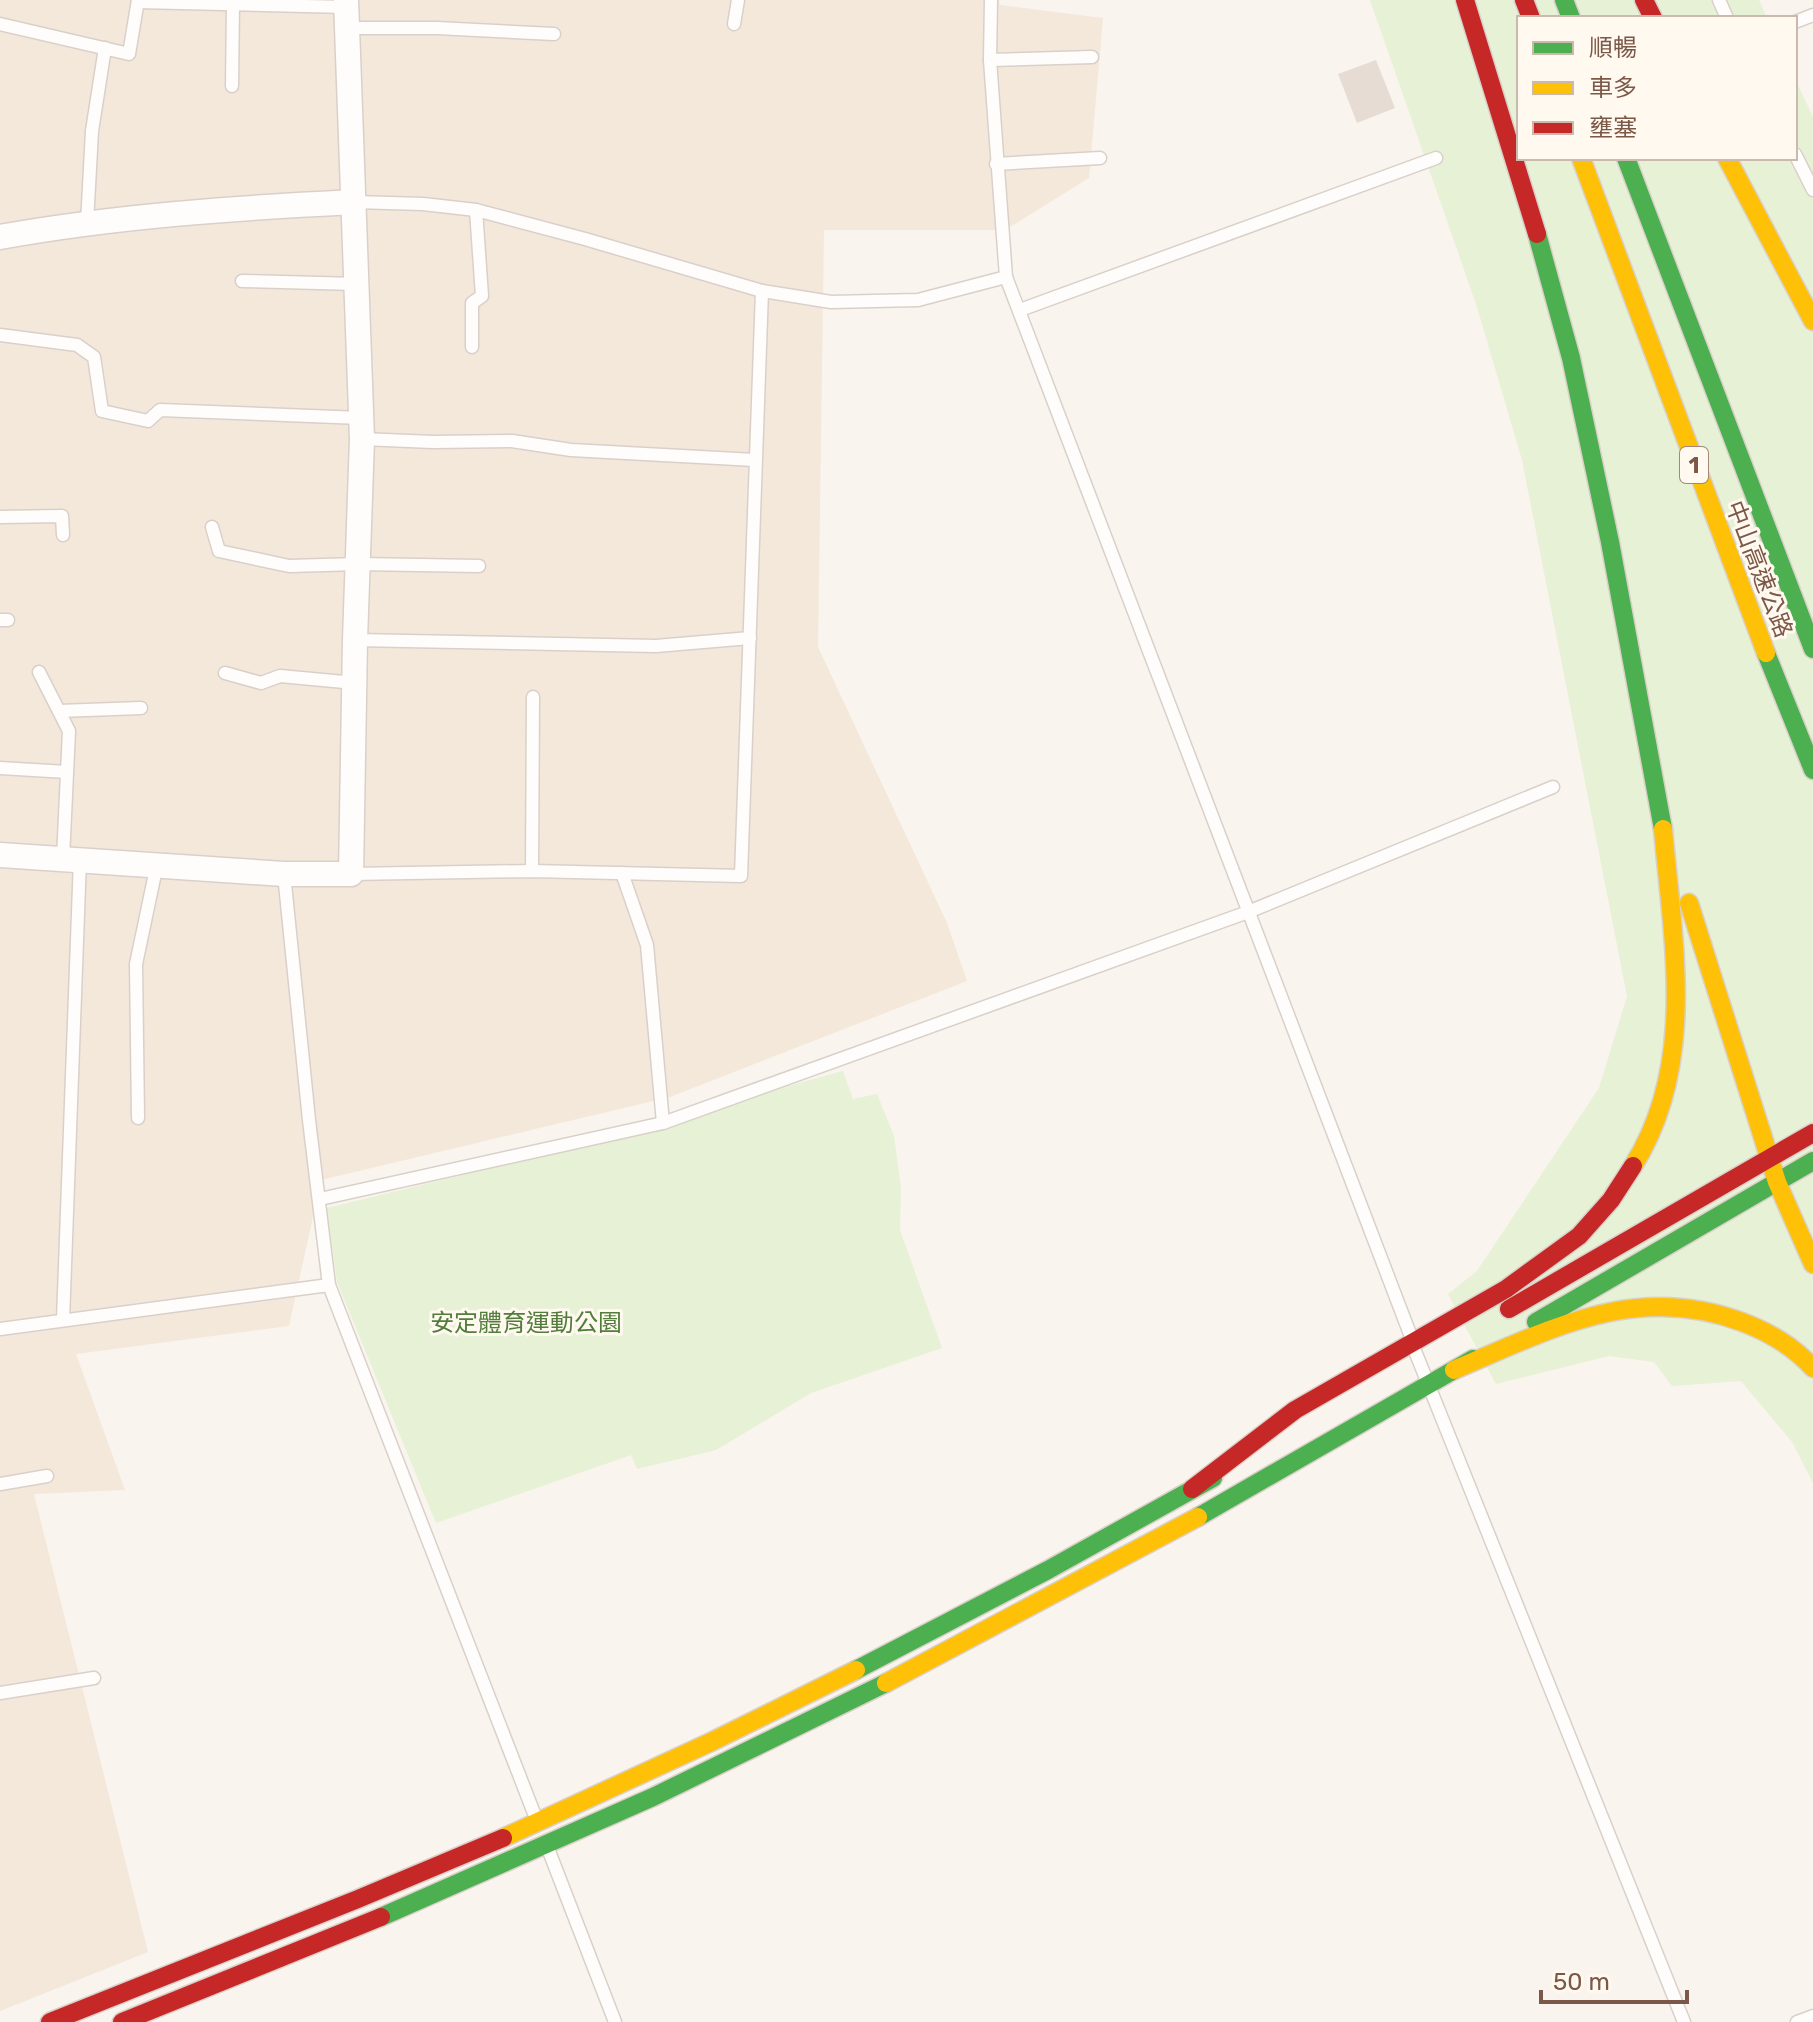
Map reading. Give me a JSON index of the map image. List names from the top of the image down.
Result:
{
  "streets": {
    "main road": ["1", "中山高速公路"]
  },
  "parks": ["安定體育運動公園"],
  "legend": ["順暢", "車多", "壅塞"],
  "scale_bar": "50 m"
}
